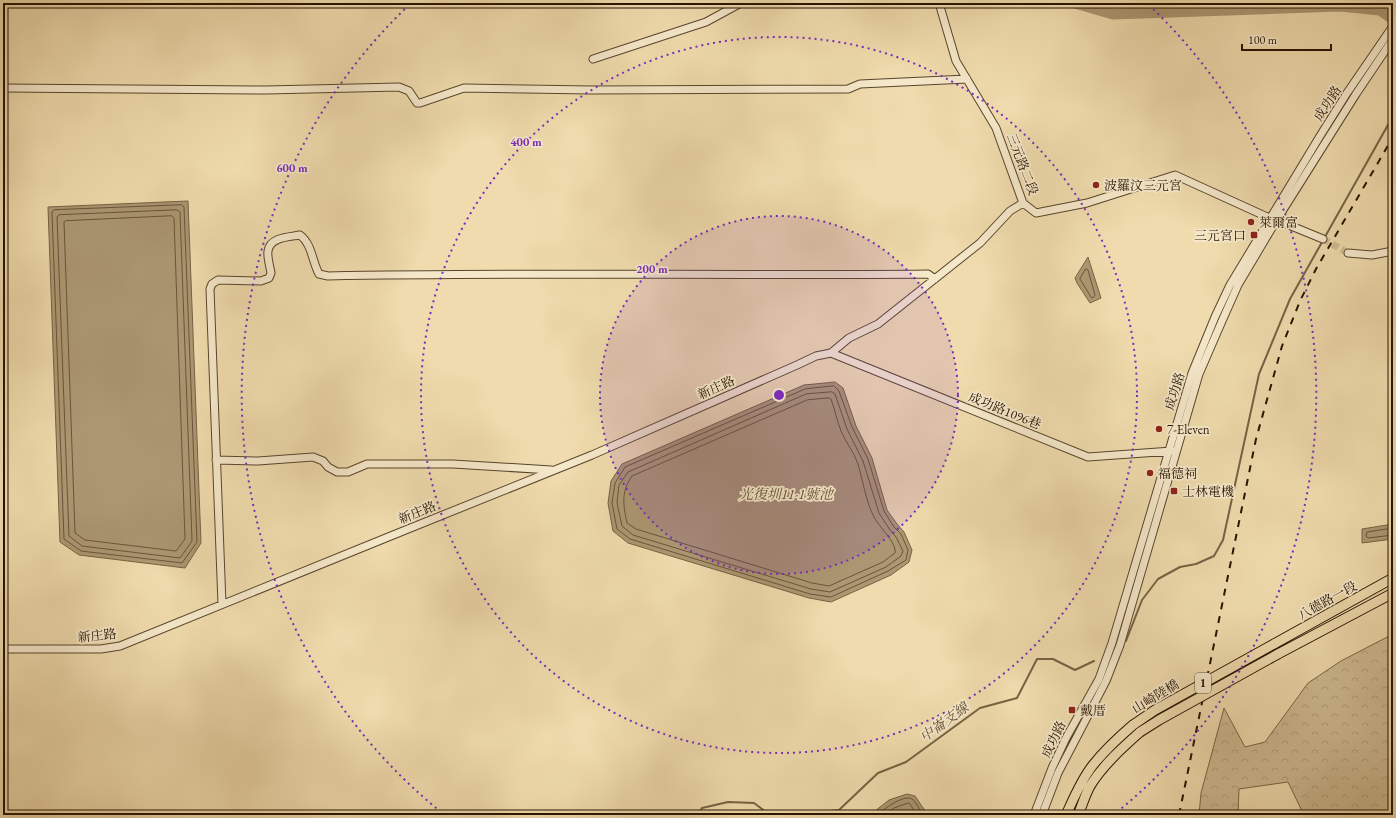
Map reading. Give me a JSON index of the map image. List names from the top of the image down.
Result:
{
  "streets": {
    "main road": ["八德路一段", "1", "山崎陸橋"],
    "street": [
      "成功路",
      "三元路二段",
      "新庄路",
      "成功路1096巷"
    ]
  },
  "crossings": [
    ["成功路", "三元路二段"],
    ["成功路", "成功路1096巷"],
    ["新庄路", "成功路1096巷"],
    ["八德路一段", "山崎陸橋"]
  ],
  "water": ["光復圳11-1號池", "中崙支線"],
  "places": {
    "other": [
      "波羅汶三元宮",
      "萊爾富",
      "7-Eleven",
      "福德祠"
    ],
    "transit": ["三元宮口", "士林電機", "戴厝"]
  },
  "scale_bar": "100 m",
  "rings": ["400 m", "600 m", "200 m"]
}
